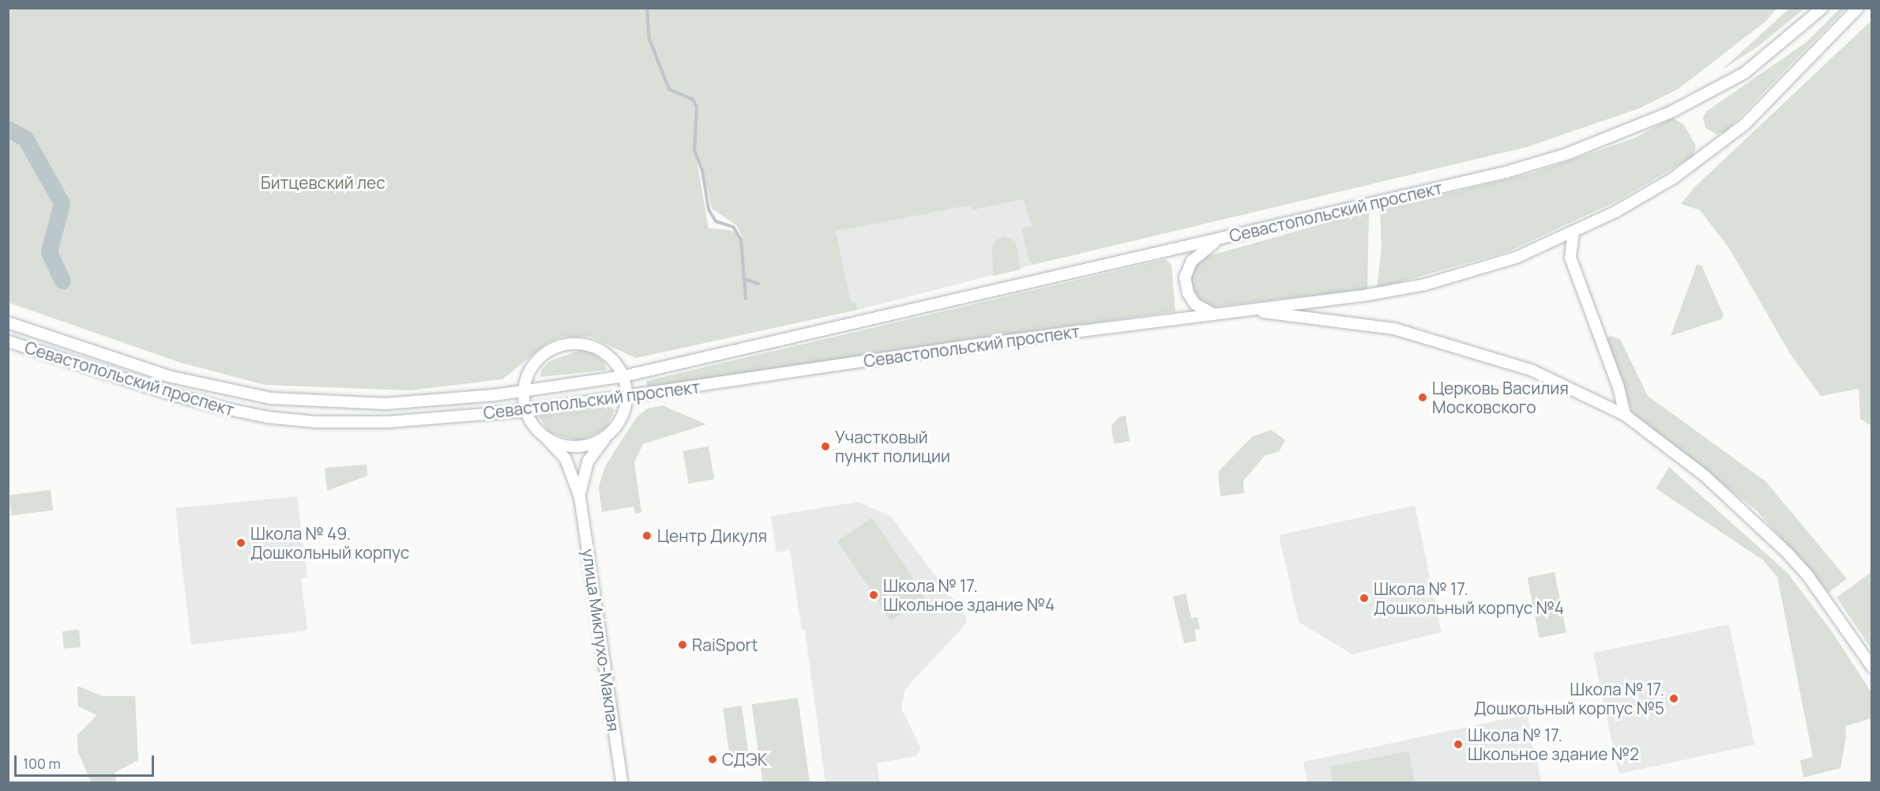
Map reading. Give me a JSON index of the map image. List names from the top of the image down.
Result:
{
  "streets": {
    "main road": ["Севастопольский проспект", "улица Миклухо-Маклая"]
  },
  "crossings": [
    ["Севастопольский проспект", "улица Миклухо-Маклая"]
  ],
  "parks": ["Битцевский лес"],
  "places": [
    "Церковь Василия Московского",
    "Участковый пункт полиции",
    "Центр Дикуля",
    "Школа № 49. Дошкольный корпус",
    "Школа № 17. Школьное здание №4",
    "Школа № 17. Дошкольный корпус №4",
    "RaiSport",
    "Школа № 17. Дошкольный корпус №5",
    "Школа № 17. Школьное здание №2",
    "СДЭК"
  ],
  "scale_bar": "100 m"
}
